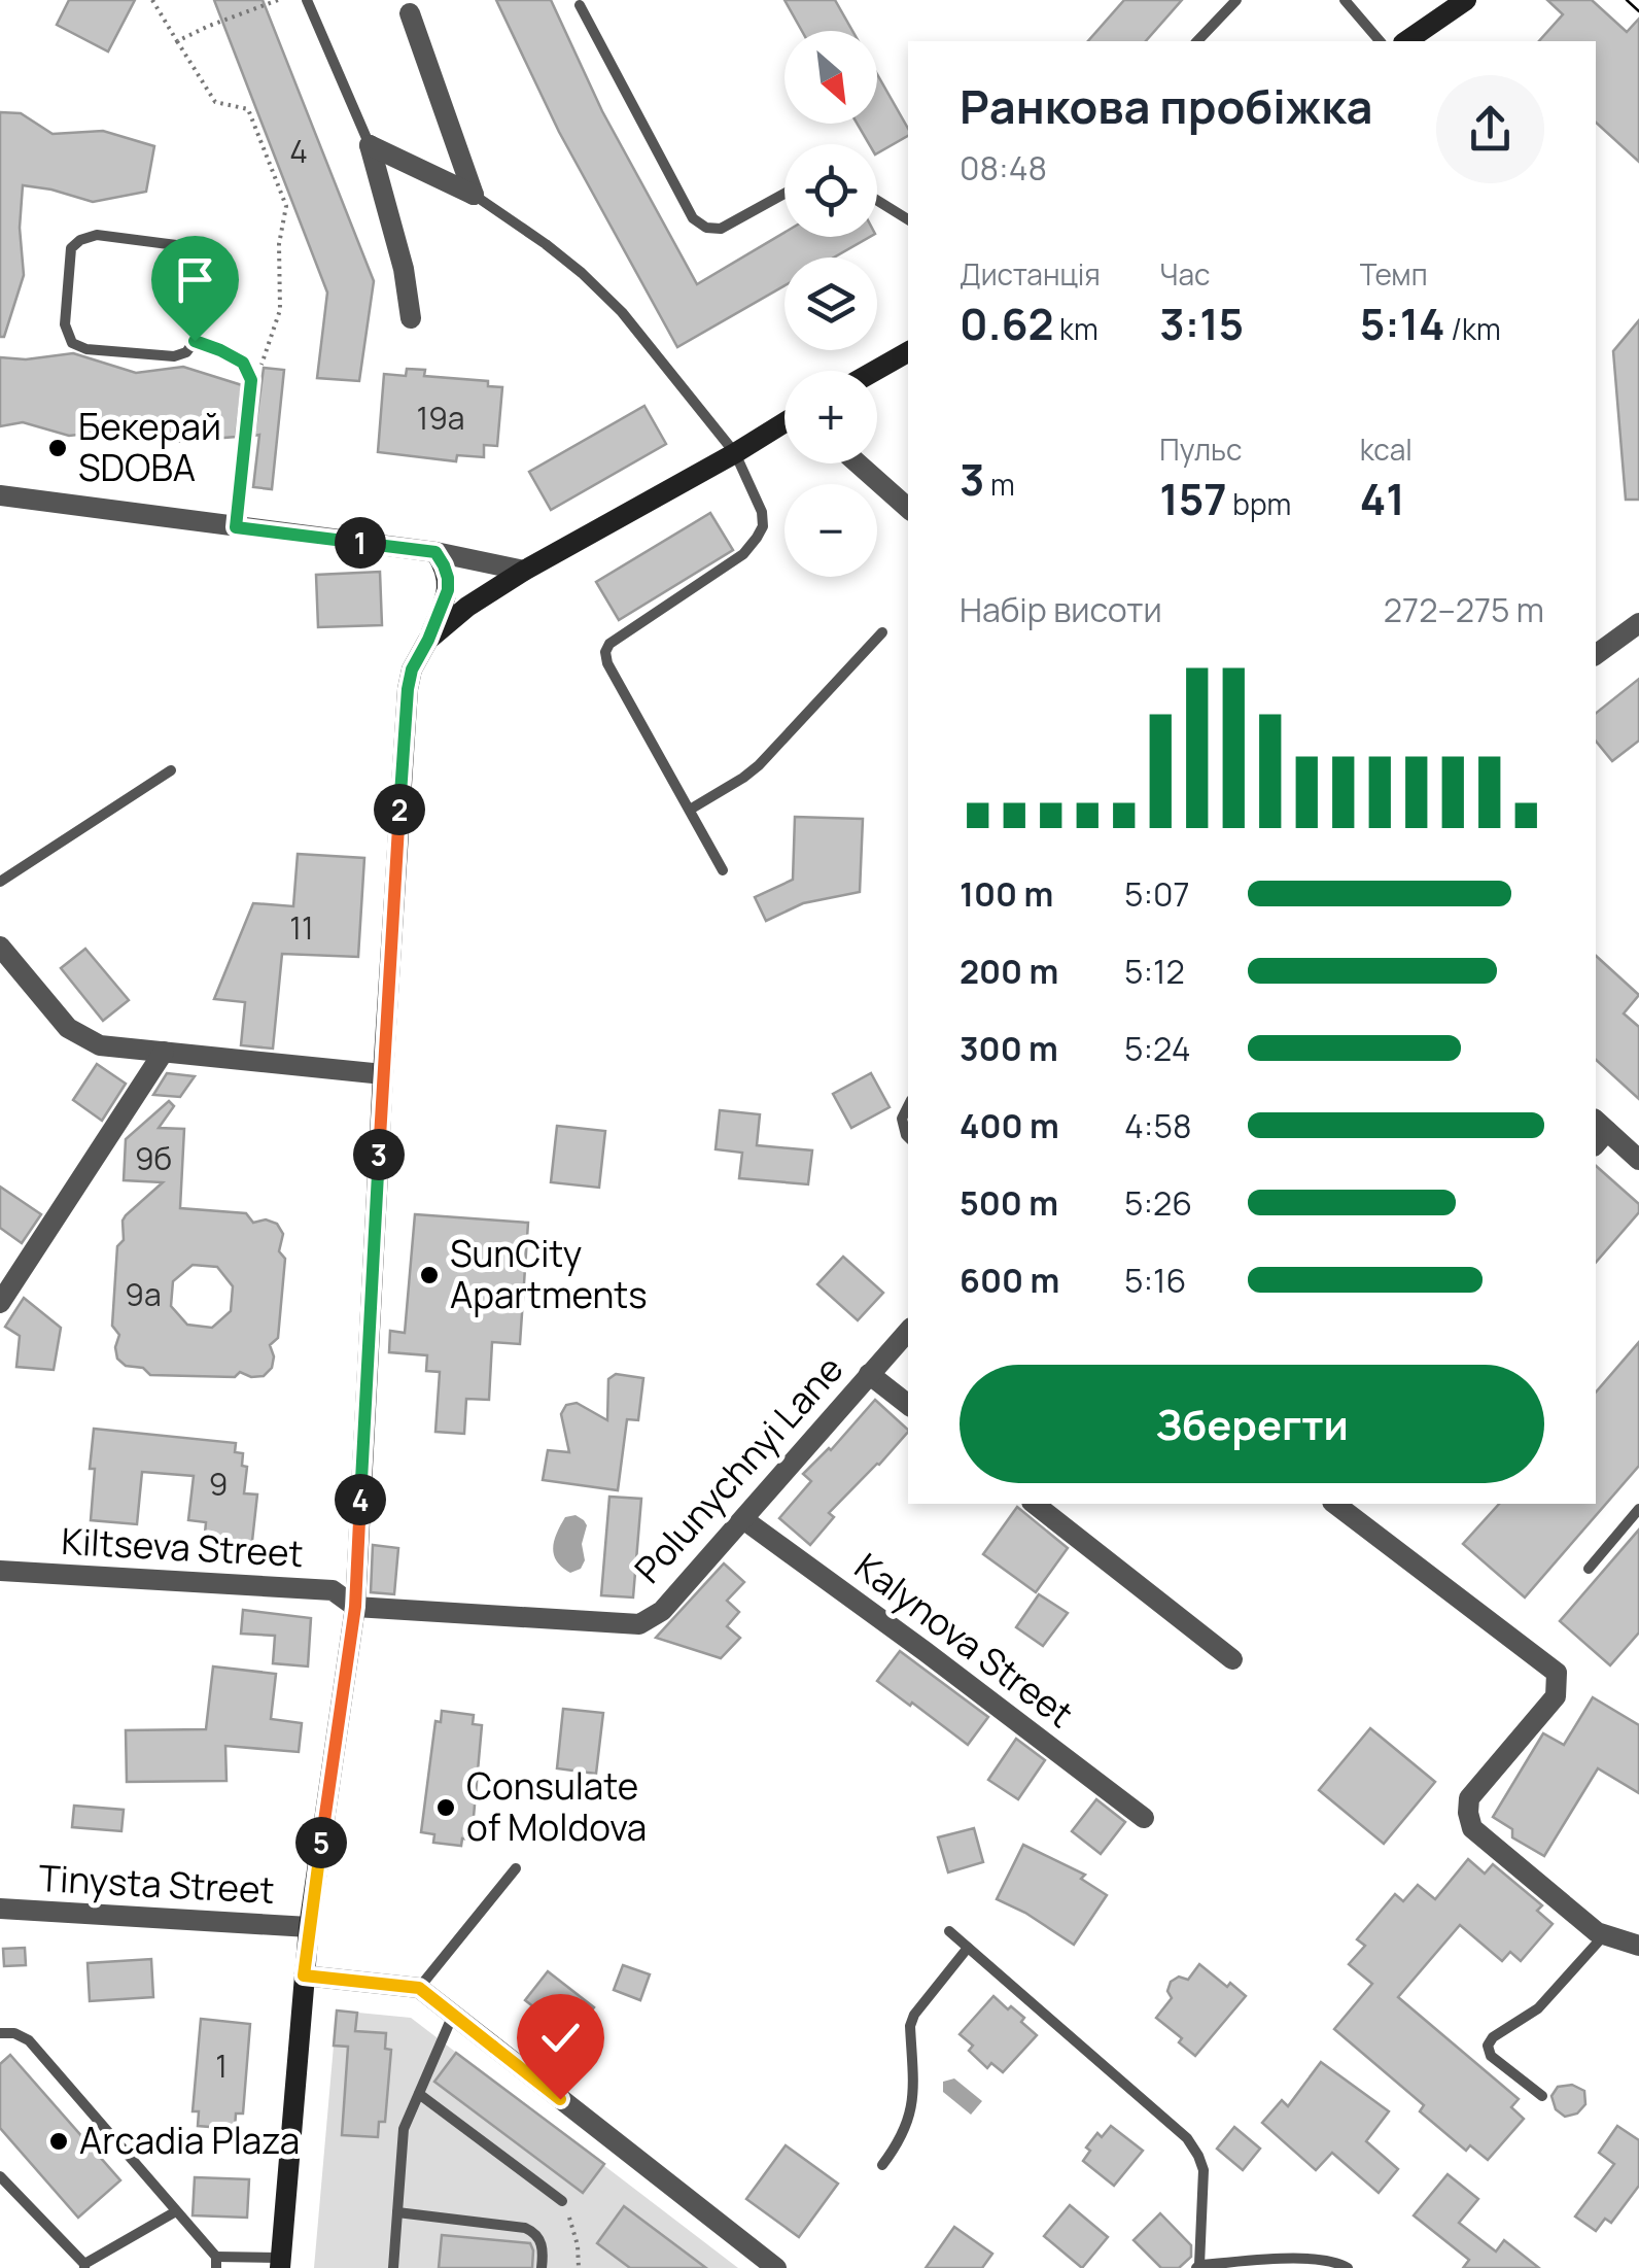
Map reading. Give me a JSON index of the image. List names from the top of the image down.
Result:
{
  "streets": {
    "street": [
      "Polunychnyi Lane",
      "Kiltseva Street",
      "Kalynova Street",
      "Tinysta Street"
    ]
  },
  "crossings": [
    ["Polunychnyi Lane", "Kiltseva Street"],
    ["Polunychnyi Lane", "Kalynova Street"]
  ],
  "places": [
    "Бекерай SDOBA",
    "SunCity Apartments",
    "Consulate of Moldova",
    "Arcadia Plaza"
  ],
  "house_numbers": [
    "4",
    "19а",
    "11",
    "9б",
    "9а",
    "9",
    "1"
  ],
  "north": "bottom right",
  "page": {
    "map_buttons": ["+", "−"],
    "heading": ["Ранкова пробіжка", "08:48"],
    "stats": [
      ["Дистанція", "0.62 km"],
      ["Час", "3:15"],
      ["Темп", "5:14 /km"],
      ["3 m"],
      ["Пульс", "157 bpm"],
      ["kcal", "41"]
    ],
    "pins": [
      "1",
      "2",
      "3",
      "4",
      "5"
    ],
    "chart": ["Набір висоти", "272–275 m"],
    "list": [
      {
        "name": "100 m",
        "note": "5:07"
      },
      {
        "name": "200 m",
        "note": "5:12"
      },
      {
        "name": "300 m",
        "note": "5:24"
      },
      {
        "name": "400 m",
        "note": "4:58"
      },
      {
        "name": "500 m",
        "note": "5:26"
      },
      {
        "name": "600 m",
        "note": "5:16"
      }
    ],
    "buttons": "Зберегти"
  }
}
